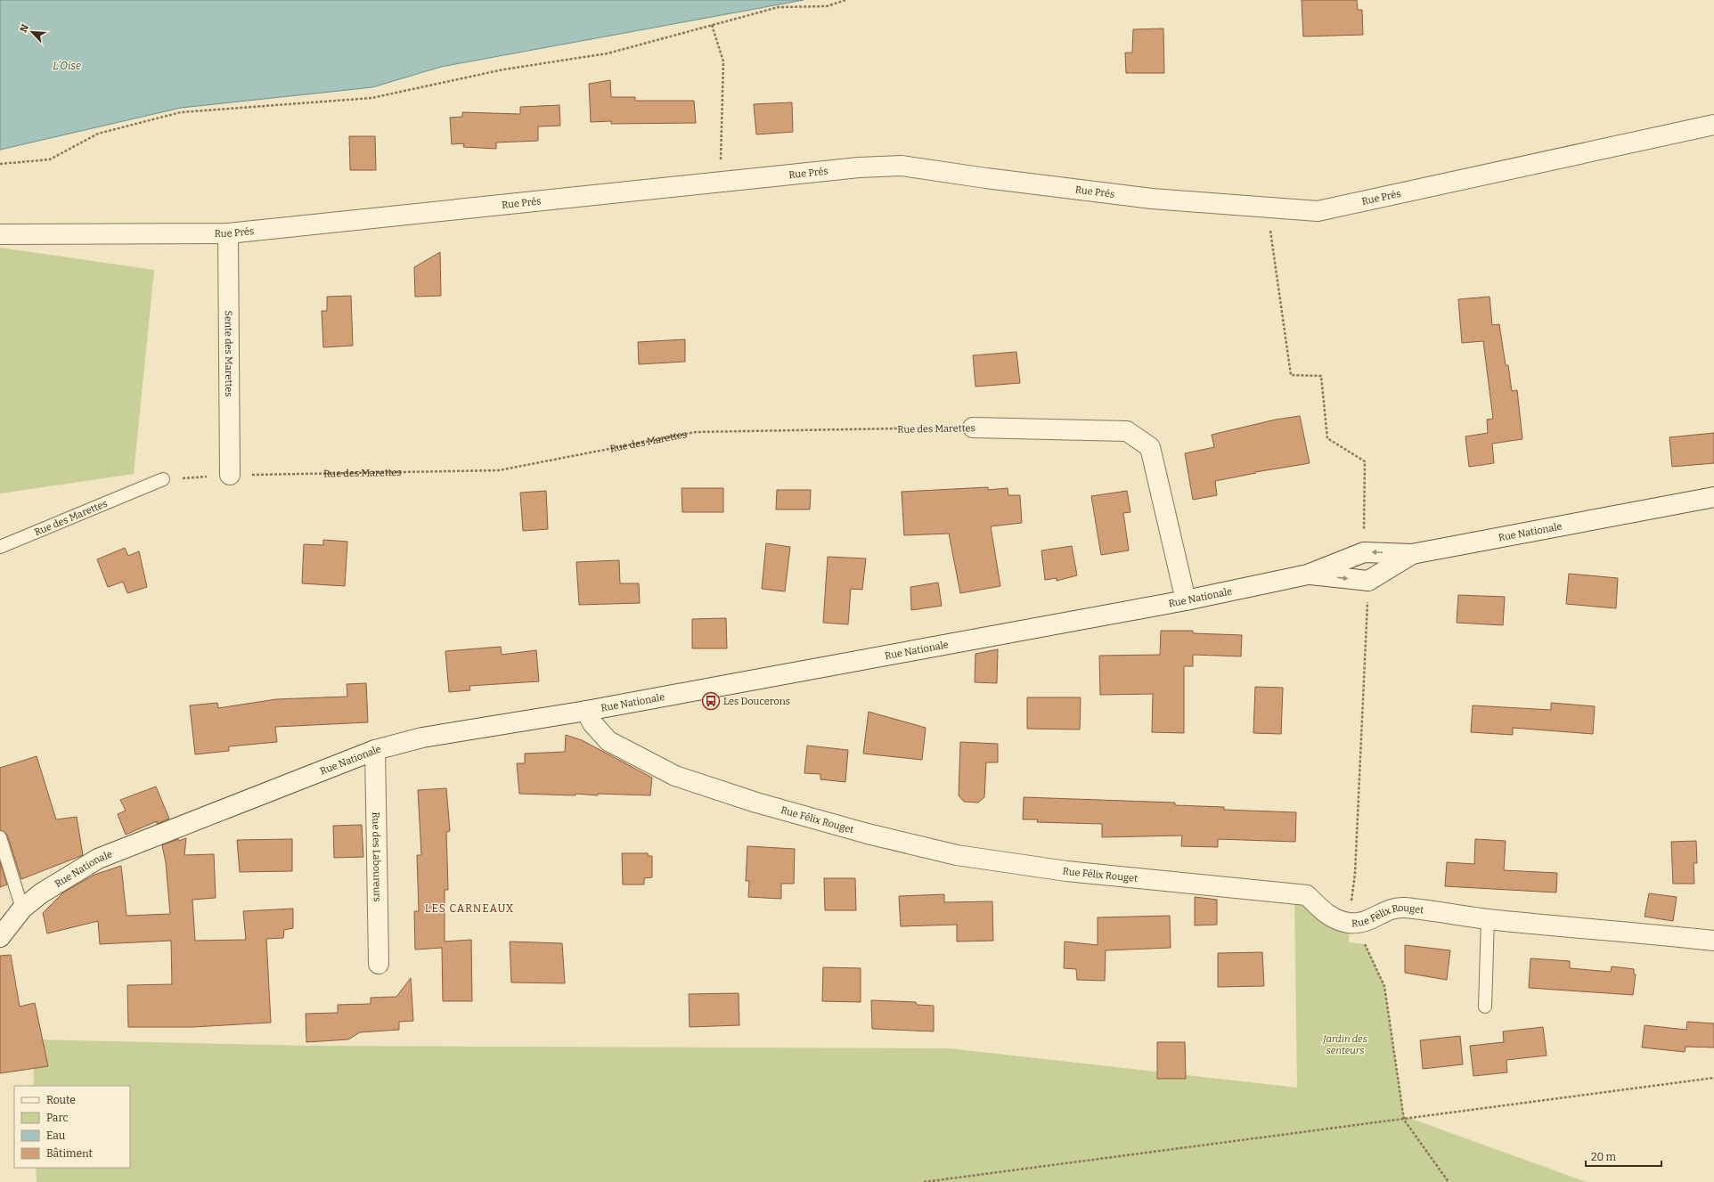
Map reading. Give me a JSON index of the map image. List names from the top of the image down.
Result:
{
  "streets": {
    "street": [
      "Rue Prés",
      "Sente des Marettes",
      "Rue des Marettes",
      "Rue Nationale",
      "Rue Félix Rouget",
      "Rue des Laboureurs"
    ]
  },
  "crossings": [
    ["Rue Prés", "Sente des Marettes"],
    ["Sente des Marettes", "Rue des Marettes"],
    ["Rue des Marettes", "Rue Nationale"],
    ["Rue Nationale", "Rue Félix Rouget"],
    ["Rue Nationale", "Rue des Laboureurs"]
  ],
  "districts": ["LES CARNEAUX"],
  "water": ["L’Oise"],
  "parks": ["Jardin des senteurs"],
  "places": {
    "bus stop": ["Les Doucerons"]
  },
  "legend": [
    "Route",
    "Parc",
    "Eau",
    "Bâtiment"
  ],
  "scale_bar": "20 m",
  "north": "top left"
}
